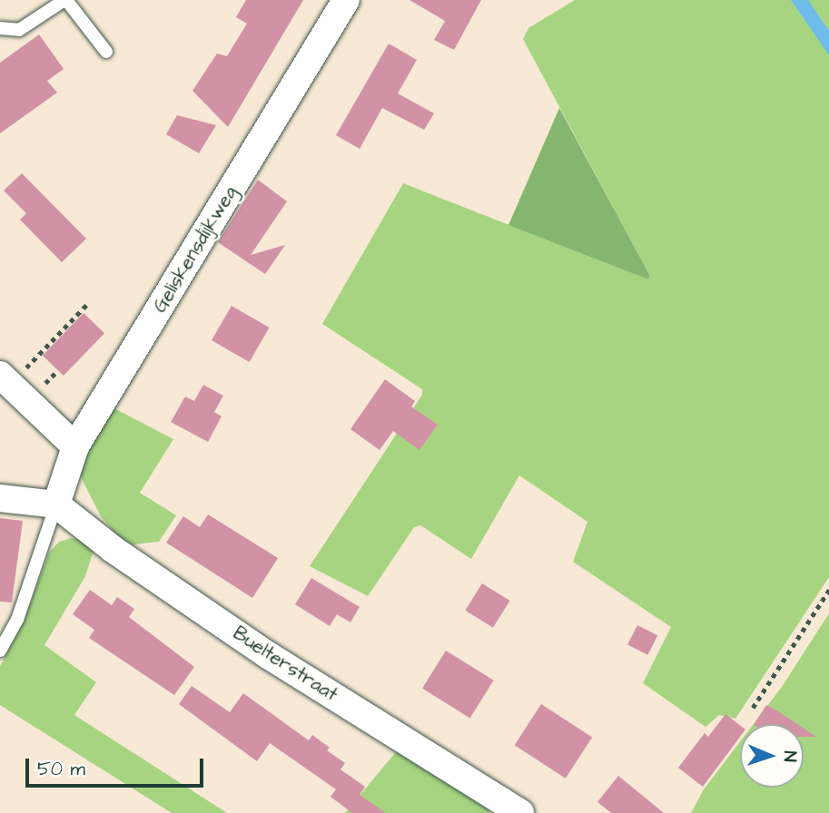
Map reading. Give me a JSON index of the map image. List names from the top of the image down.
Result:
{
  "streets": {
    "street": ["Geliskensdijkweg", "Buelterstraat"]
  },
  "crossings": [
    ["Geliskensdijkweg", "Buelterstraat"]
  ],
  "scale_bar": "50 m",
  "north": "right"
}
